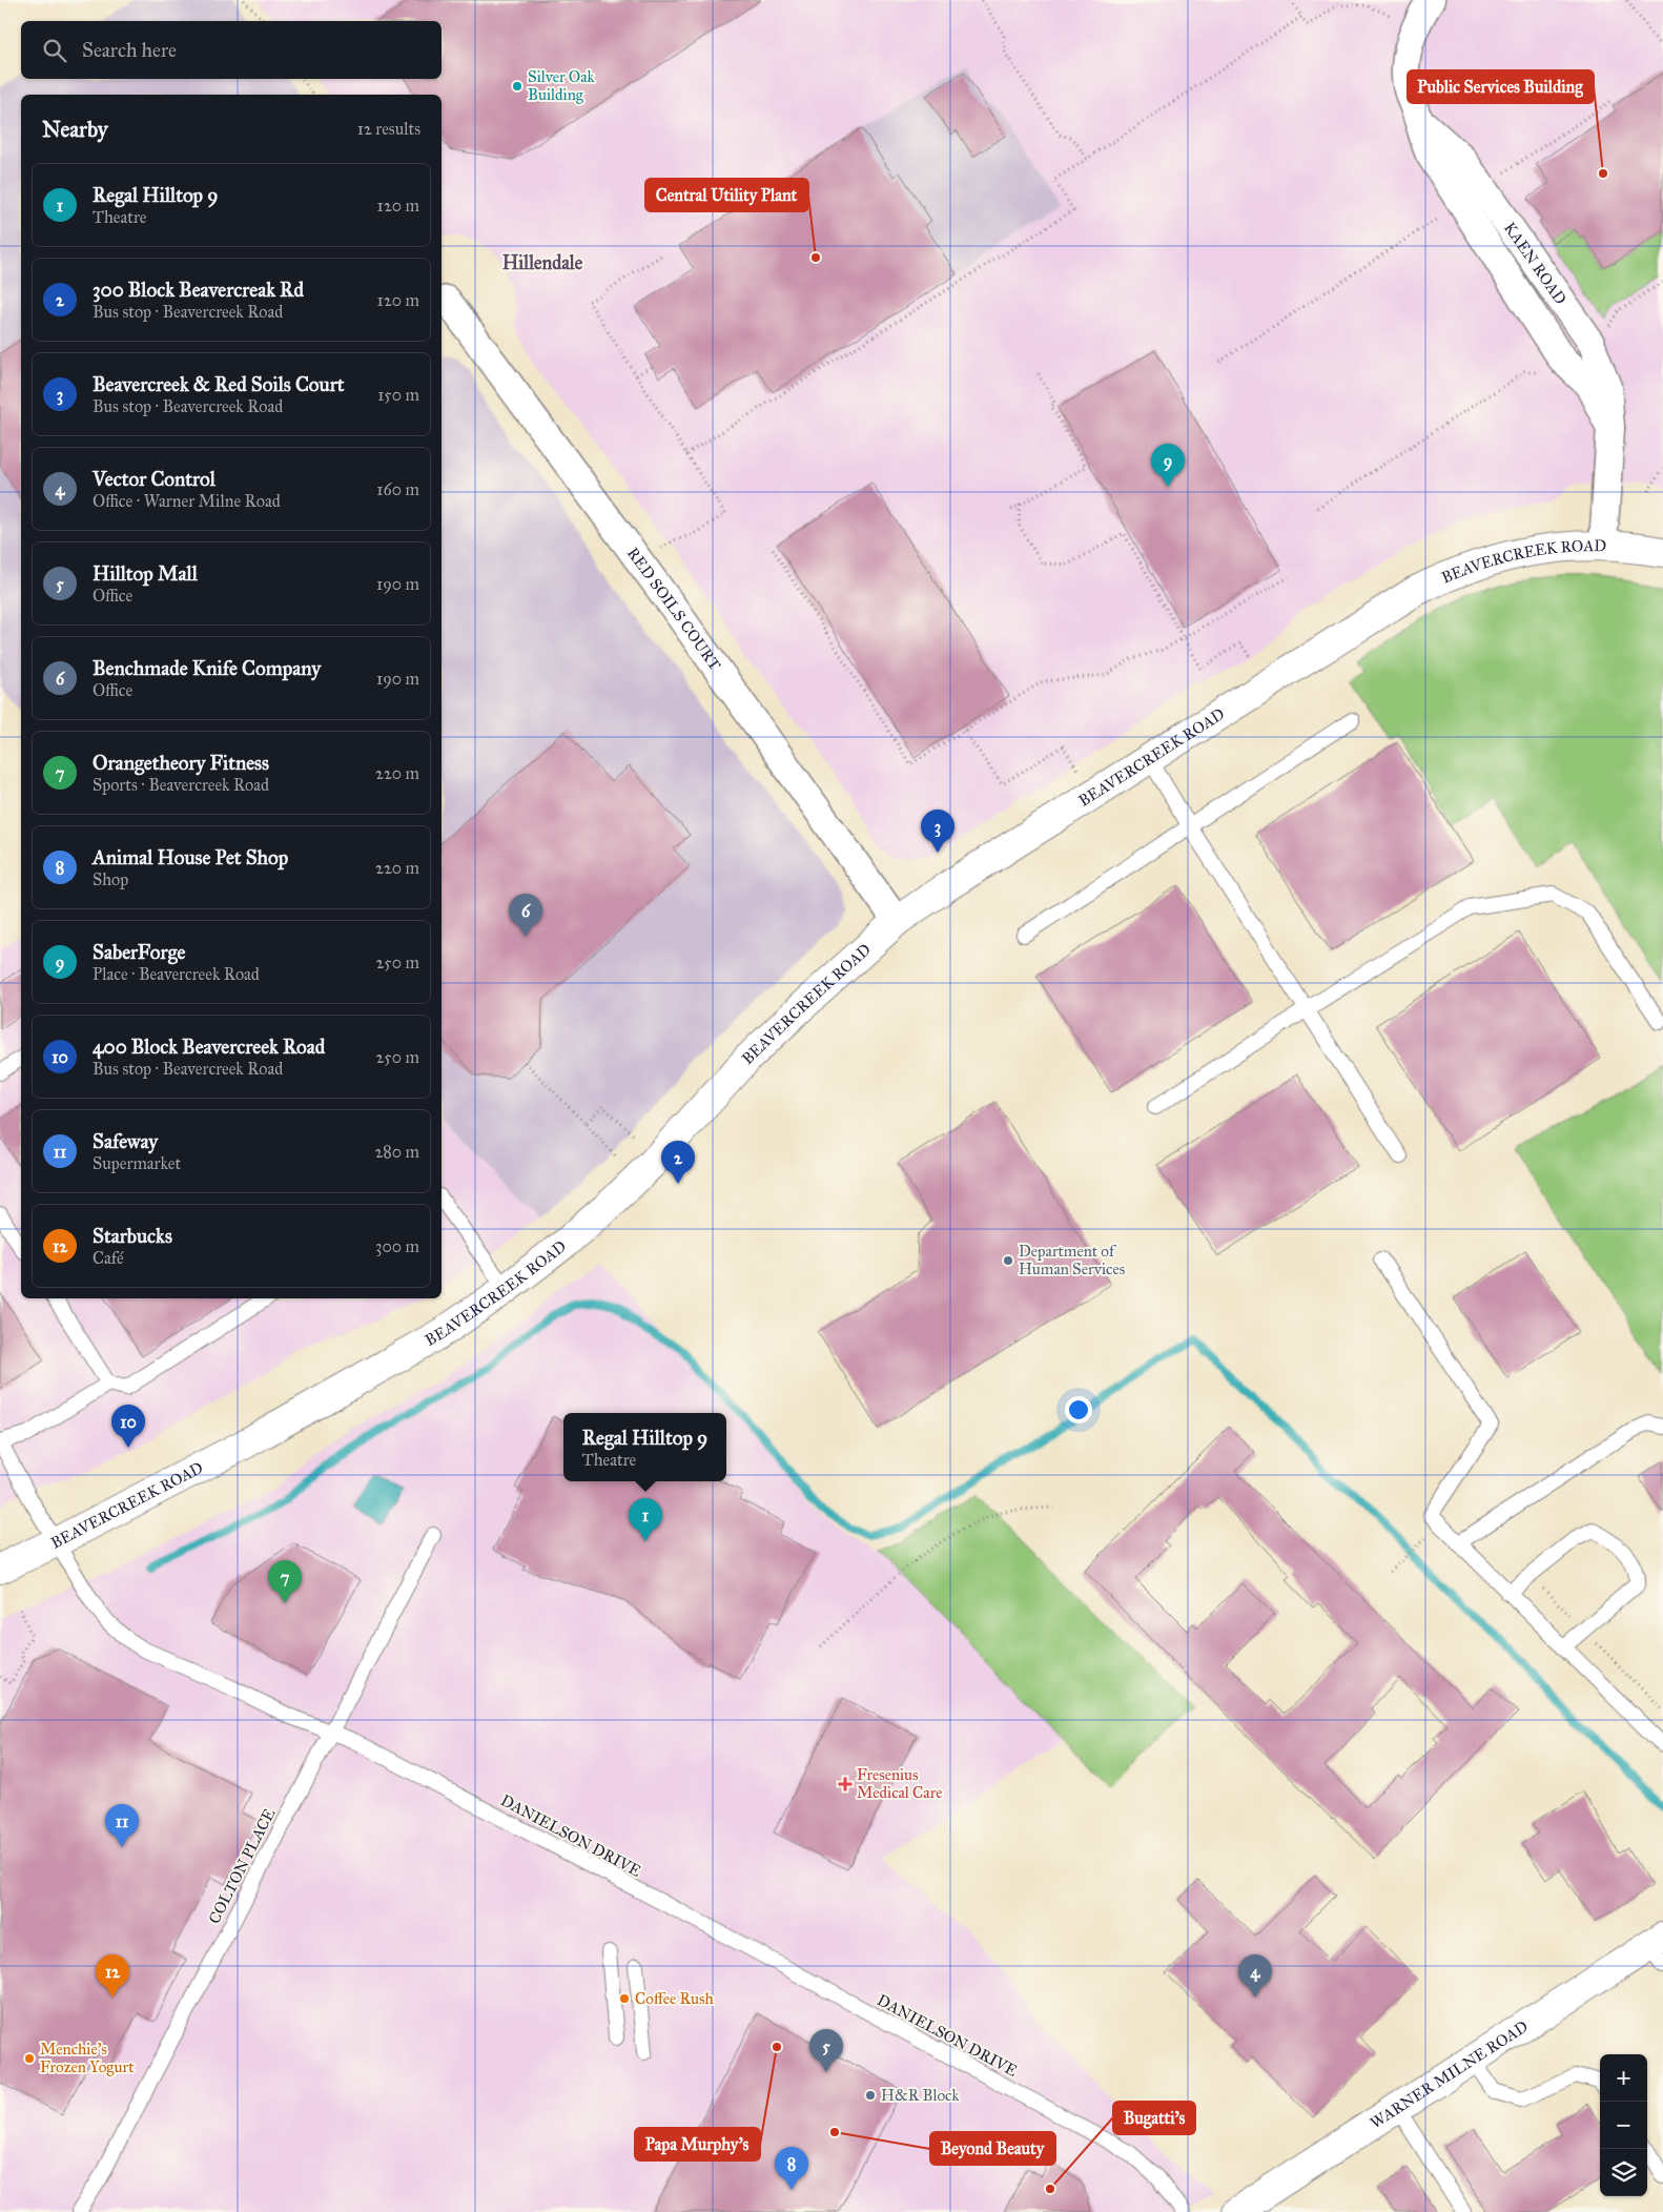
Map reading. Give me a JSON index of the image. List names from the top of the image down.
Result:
{
  "streets": {
    "main road": ["BEAVERCREEK ROAD", "WARNER MILNE ROAD"],
    "street": ["KAEN ROAD", "RED SOILS COURT"],
    "lane": ["DANIELSON DRIVE", "COLTON PLACE"]
  },
  "crossings": [
    ["KAEN ROAD", "BEAVERCREEK ROAD"],
    ["BEAVERCREEK ROAD", "RED SOILS COURT"],
    ["BEAVERCREEK ROAD", "DANIELSON DRIVE"],
    ["DANIELSON DRIVE", "COLTON PLACE"]
  ],
  "districts": ["Hillendale"],
  "places": {
    "other": [
      "Silver Oak Building",
      "Public Services Building",
      "Central Utility Plant",
      "Department of Human Services",
      "Coffee Rush",
      "Papa Murphy's",
      "Menchie's Frozen Yogurt",
      "H&R Block",
      "Beyond Beauty",
      "Bugatti's"
    ],
    "health": ["Fresenius Medical Care"]
  },
  "page": {
    "search": "Search here",
    "heading": ["Nearby", "12 results"],
    "list": [
      {
        "mark": "1",
        "name": "Regal Hilltop 9",
        "note": "Theatre",
        "value": "120 m"
      },
      {
        "mark": "2",
        "name": "300 Block Beavercreak Rd",
        "note": "Bus stop · Beavercreek Road",
        "value": "120 m"
      },
      {
        "mark": "3",
        "name": "Beavercreek & Red Soils Court",
        "note": "Bus stop · Beavercreek Road",
        "value": "150 m"
      },
      {
        "mark": "4",
        "name": "Vector Control",
        "note": "Office · Warner Milne Road",
        "value": "160 m"
      },
      {
        "mark": "5",
        "name": "Hilltop Mall",
        "note": "Office",
        "value": "190 m"
      },
      {
        "mark": "6",
        "name": "Benchmade Knife Company",
        "note": "Office",
        "value": "190 m"
      },
      {
        "mark": "7",
        "name": "Orangetheory Fitness",
        "note": "Sports · Beavercreek Road",
        "value": "220 m"
      },
      {
        "mark": "8",
        "name": "Animal House Pet Shop",
        "note": "Shop",
        "value": "220 m"
      },
      {
        "mark": "9",
        "name": "SaberForge",
        "note": "Place · Beavercreek Road",
        "value": "250 m"
      },
      {
        "mark": "10",
        "name": "400 Block Beavercreek Road",
        "note": "Bus stop · Beavercreek Road",
        "value": "250 m"
      },
      {
        "mark": "11",
        "name": "Safeway",
        "note": "Supermarket",
        "value": "280 m"
      },
      {
        "mark": "12",
        "name": "Starbucks",
        "note": "Café",
        "value": "300 m"
      }
    ],
    "pins": [
      "9",
      "3",
      "6",
      "2",
      "10",
      "1",
      "7",
      "11",
      "4",
      "12",
      "5",
      "8"
    ],
    "popup": ["Regal Hilltop 9", "Theatre"],
    "map_buttons": ["+", "−"]
  }
}
